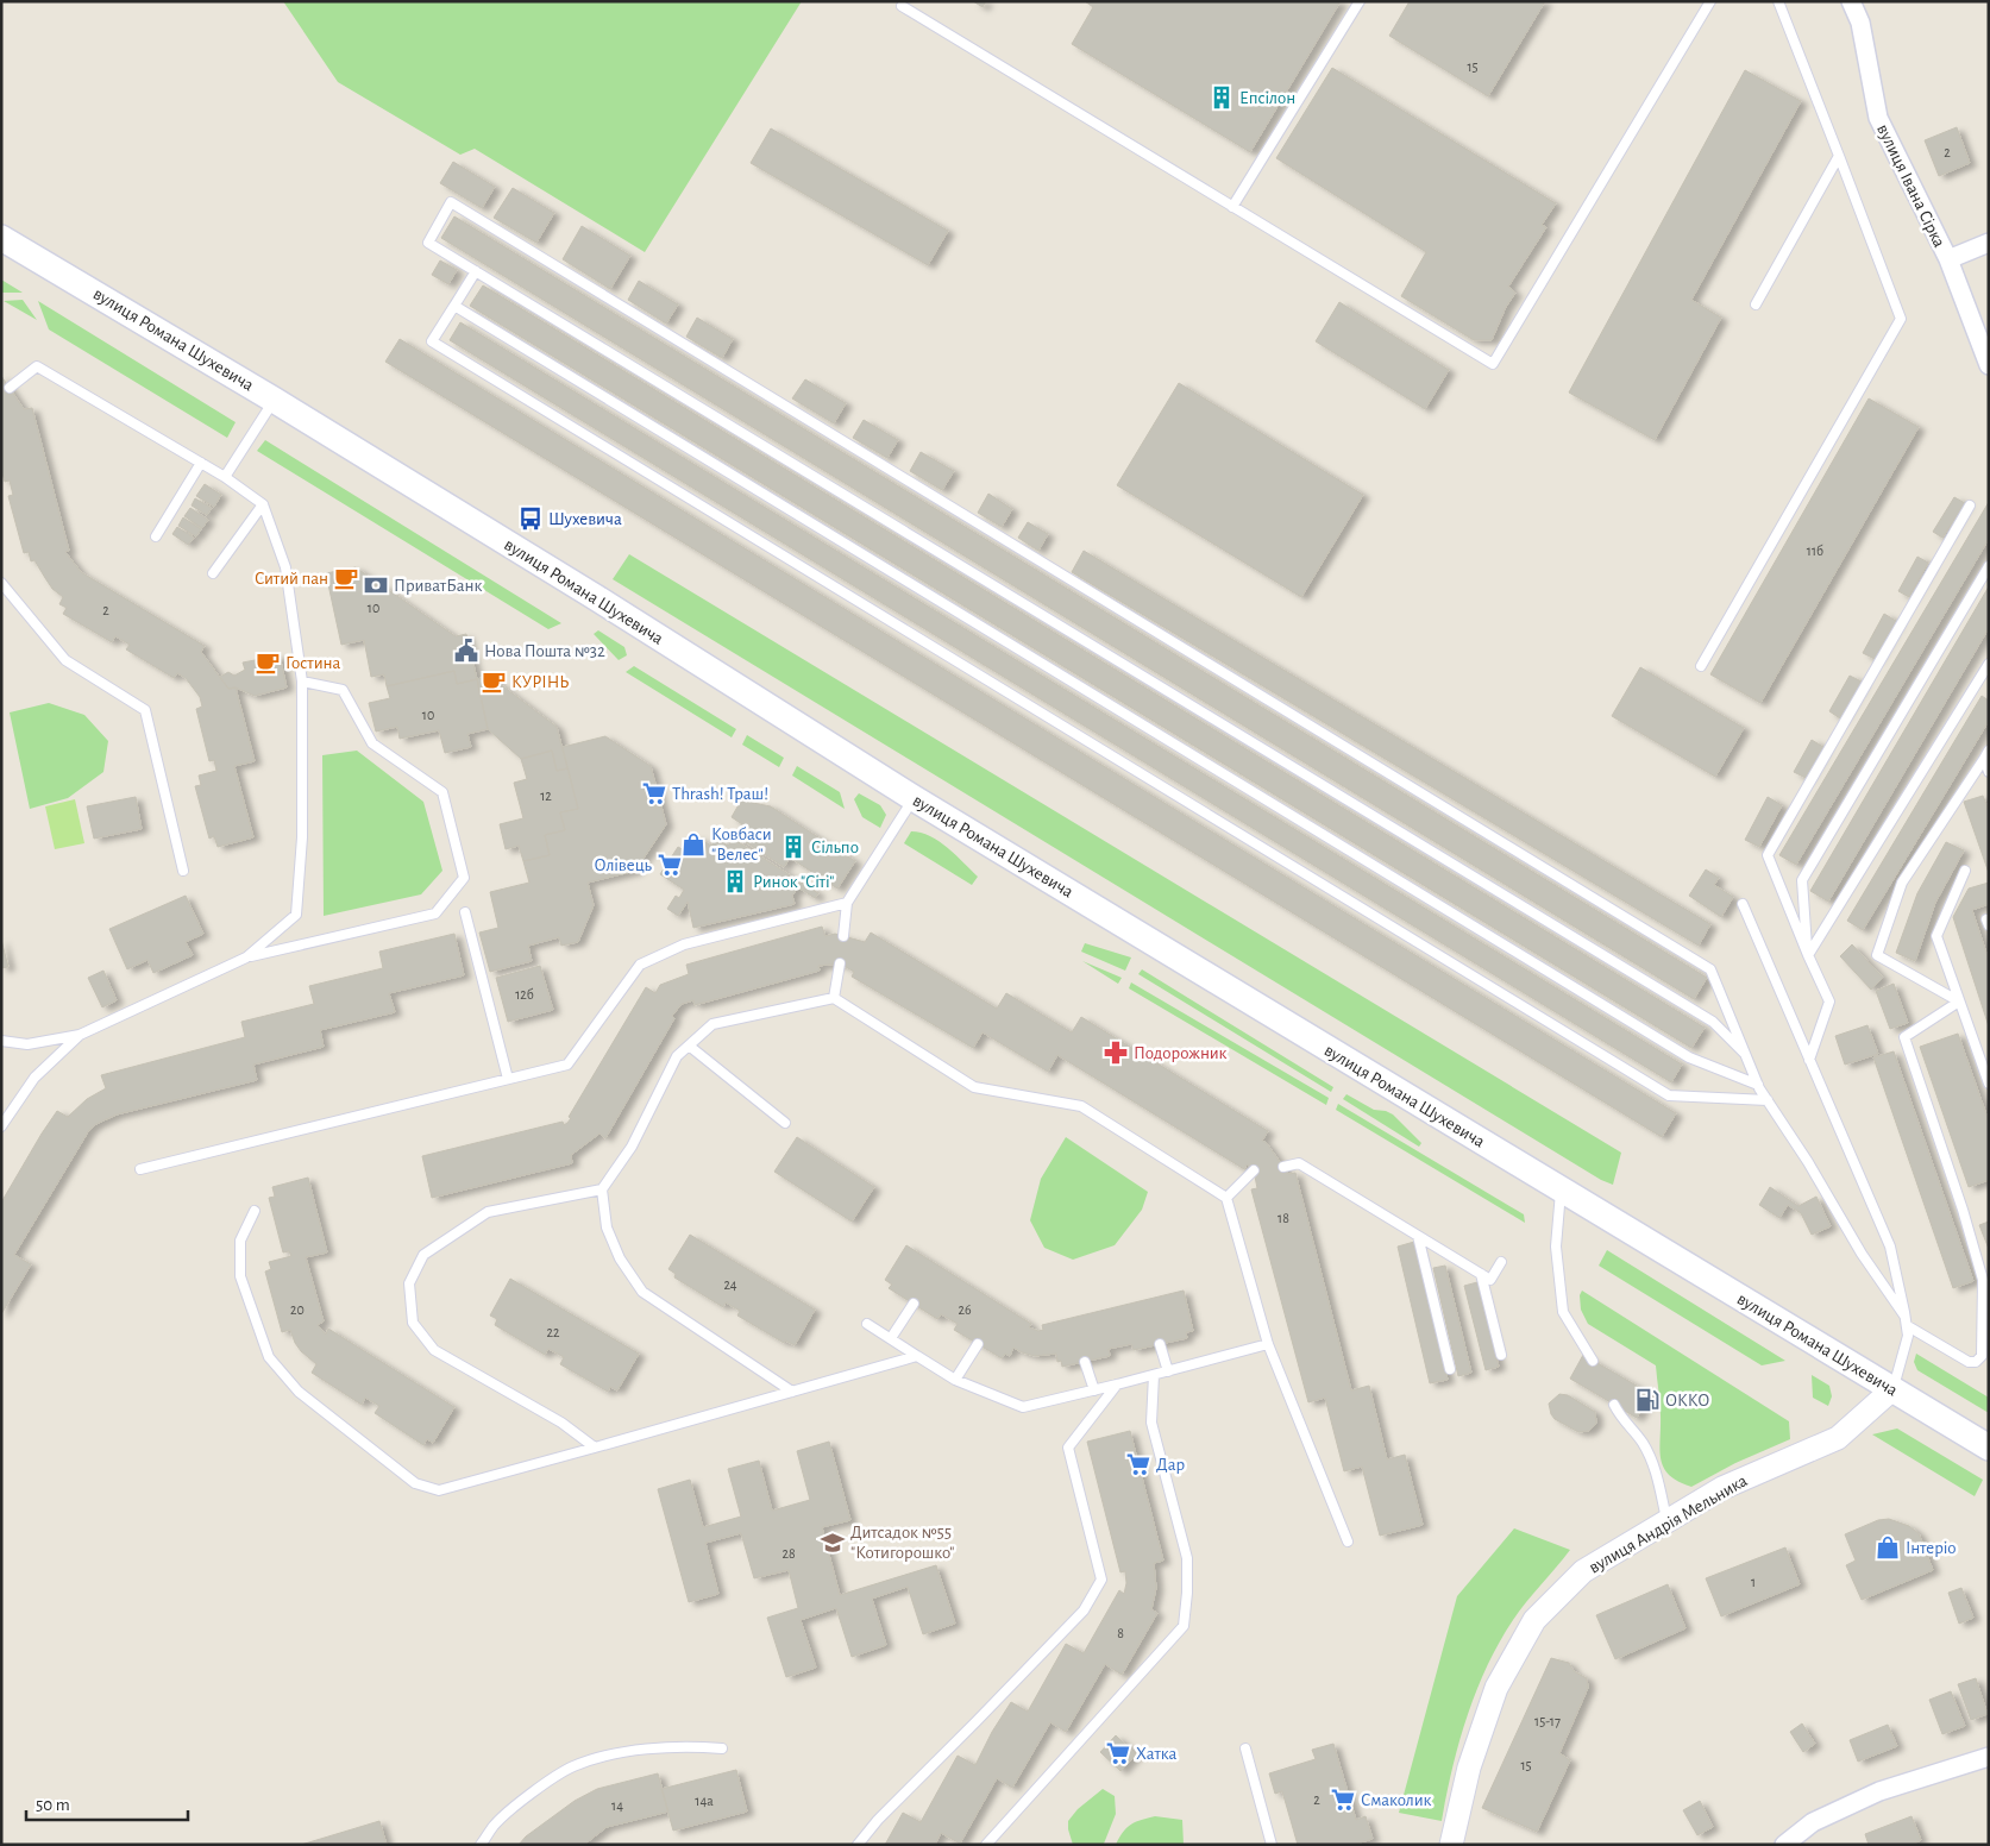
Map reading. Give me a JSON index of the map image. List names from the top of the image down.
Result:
{
  "streets": {
    "main road": ["вулиця Романа Шухевича"],
    "street": ["вулиця Івана Сірка", "вулиця Андрія Мельника"]
  },
  "crossings": [
    ["вулиця Романа Шухевича", "вулиця Андрія Мельника"]
  ],
  "places": {
    "building": ["Епсілон", "Сільпо", "Ринок \"Сіті\""],
    "bus stop": ["Шухевича"],
    "cafe": ["Ситий пан", "Гостина", "КУРІНЬ"],
    "bank": ["ПриватБанк"],
    "public building": ["Нова Пошта №32"],
    "supermarket": [
      "Thrash! Траш!",
      "Олівець",
      "Дар",
      "Хатка",
      "Смаколик"
    ],
    "shop": ["Ковбаси \"Велес\"", "Інтеріо"],
    "pharmacy": ["Подорожник"],
    "fuel station": ["ОККО"],
    "school or university": ["Дитсадок №55 \"Котигорошко\""]
  },
  "house_numbers": [
    "15",
    "2",
    "11б",
    "10",
    "2",
    "10",
    "12",
    "12б",
    "18",
    "24",
    "20",
    "26",
    "22",
    "28",
    "1",
    "8",
    "15-17",
    "15",
    "2",
    "14а",
    "14"
  ],
  "scale_bar": "50 m"
}
